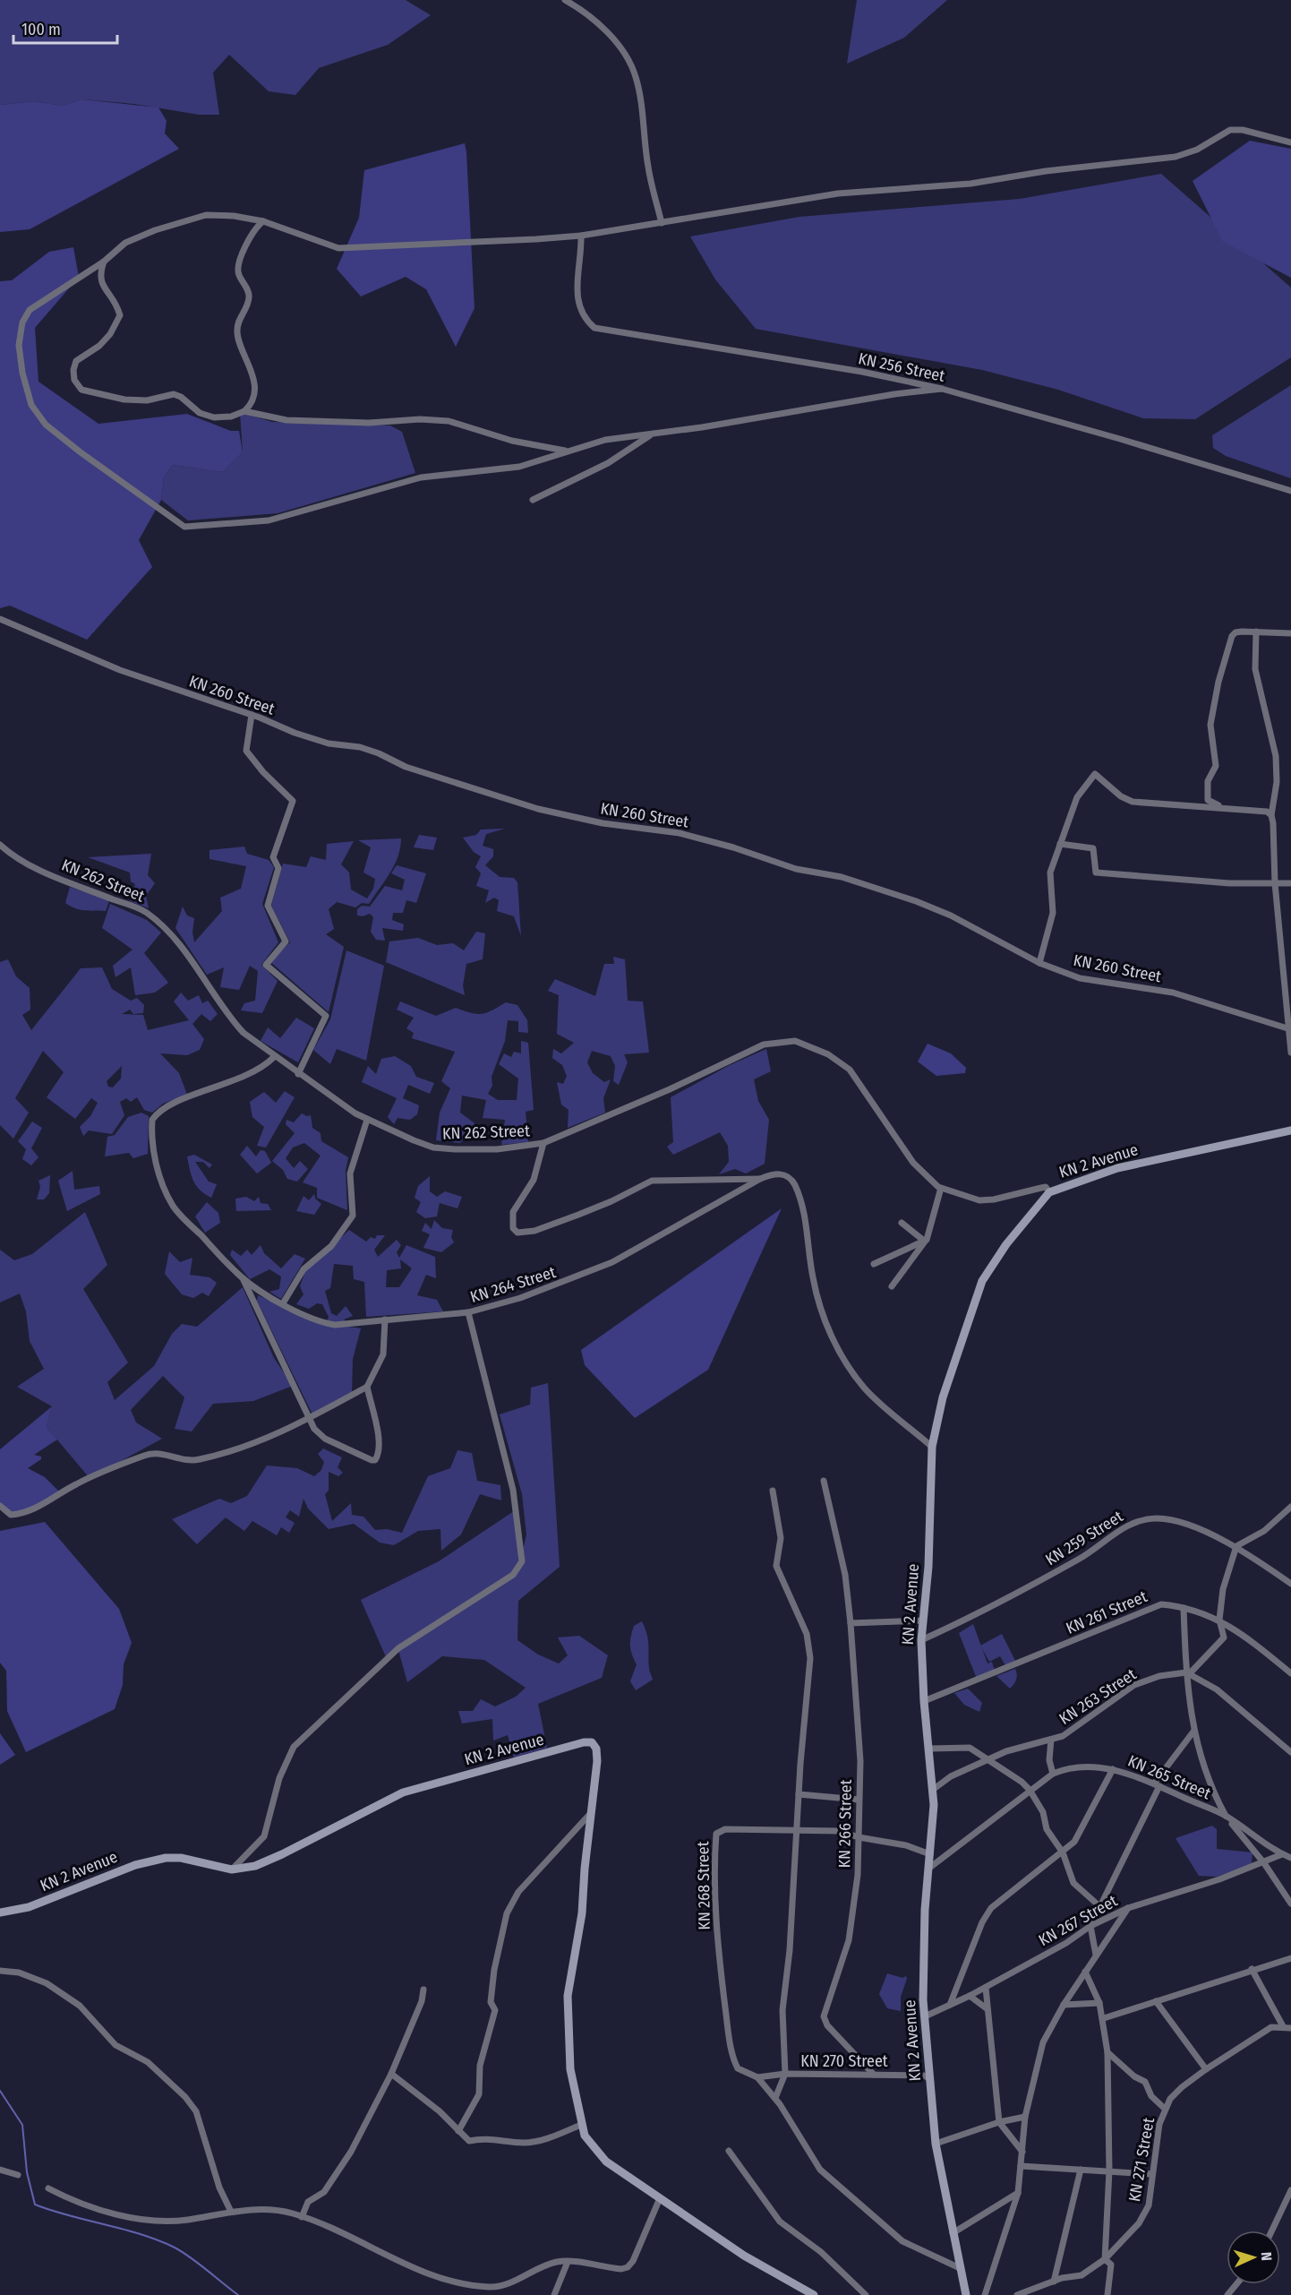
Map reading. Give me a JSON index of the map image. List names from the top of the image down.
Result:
{
  "streets": {
    "main road": ["KN 2 Avenue"],
    "street": [
      "KN 256 Street",
      "KN 260 Street",
      "KN 262 Street",
      "KN 264 Street",
      "KN 259 Street",
      "KN 261 Street",
      "KN 263 Street",
      "KN 265 Street",
      "KN 266 Street",
      "KN 268 Street",
      "KN 267 Street",
      "KN 270 Street",
      "KN 271 Street"
    ]
  },
  "crossings": [
    ["KN 262 Street", "KN 2 Avenue"],
    ["KN 262 Street", "KN 264 Street"],
    ["KN 2 Avenue", "KN 264 Street"],
    ["KN 2 Avenue", "KN 259 Street"],
    ["KN 2 Avenue", "KN 261 Street"],
    ["KN 2 Avenue", "KN 263 Street"],
    ["KN 2 Avenue", "KN 265 Street"],
    ["KN 2 Avenue", "KN 268 Street"],
    ["KN 2 Avenue", "KN 267 Street"],
    ["KN 2 Avenue", "KN 270 Street"],
    ["KN 265 Street", "KN 267 Street"],
    ["KN 266 Street", "KN 268 Street"],
    ["KN 266 Street", "KN 270 Street"],
    ["KN 268 Street", "KN 270 Street"]
  ],
  "scale_bar": "100 m",
  "north": "right"
}
